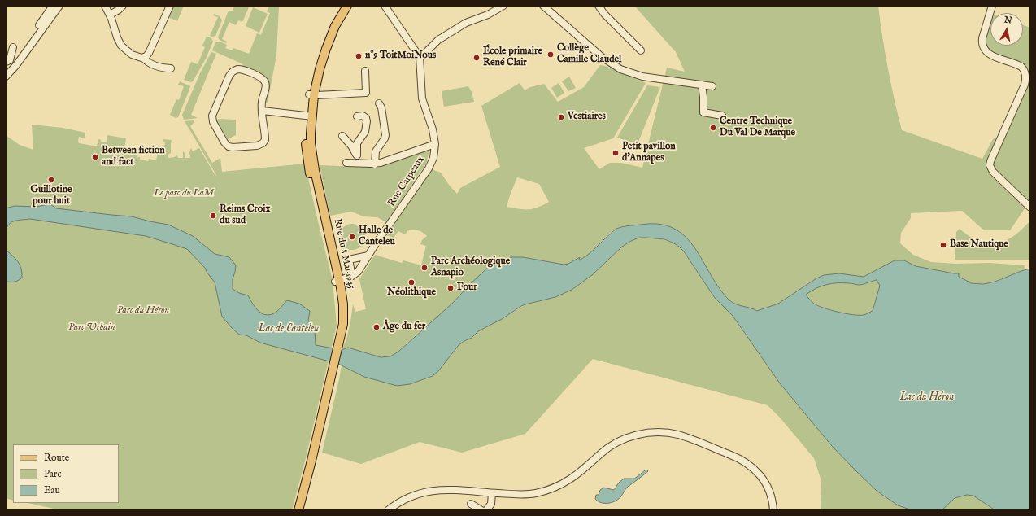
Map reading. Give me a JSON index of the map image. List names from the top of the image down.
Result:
{
  "streets": {
    "main road": ["Rue du 8 Mai 1945"],
    "street": ["Rue Carpeaux"]
  },
  "water": ["Lac de Canteleu", "Lac du Héron"],
  "parks": ["Le parc du LaM", "Parc du Héron", "Parc Urbain"],
  "places": [
    "Collège Camille Claudel",
    "n°9 ToitMoiNous",
    "École primaire René Clair",
    "Vestiaires",
    "Centre Technique Du Val De Marque",
    "Petit pavillon d'Annapes",
    "Between fiction and fact",
    "Guillotine pour huit",
    "Reims Croix du sud",
    "Halle de Canteleu",
    "Base Nautique",
    "Parc Archéologique Asnapio",
    "Néolithique",
    "Four",
    "Âge du fer"
  ],
  "legend": ["Route", "Parc", "Eau"],
  "north": "top"
}
